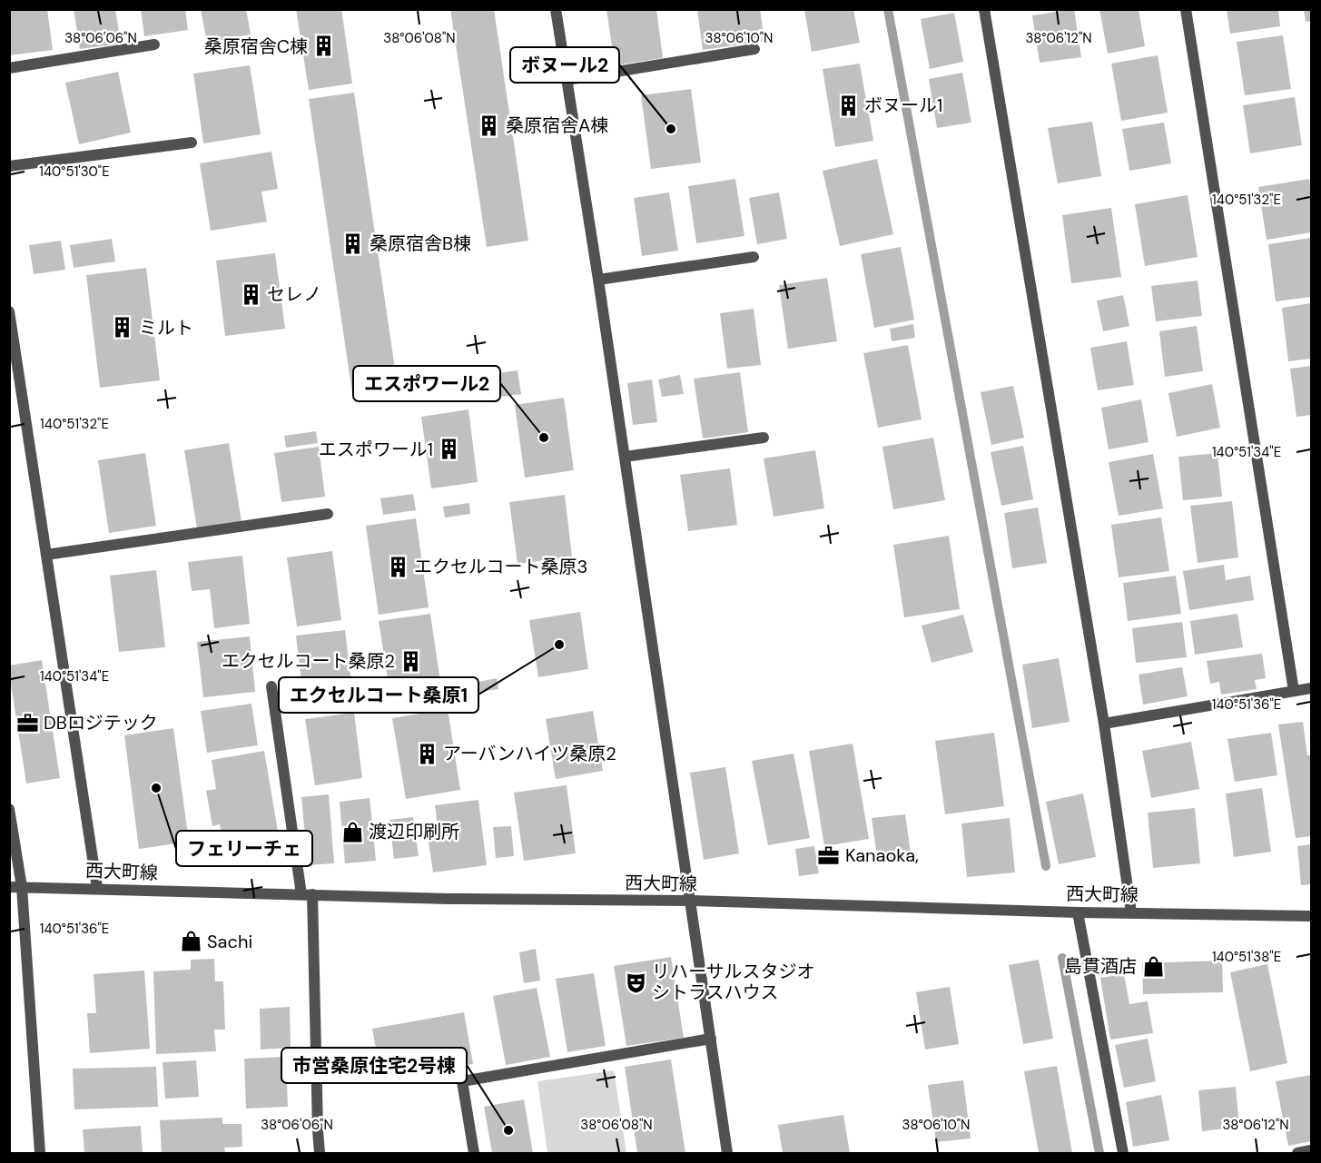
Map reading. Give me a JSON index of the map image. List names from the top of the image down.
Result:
{
  "streets": {
    "street": ["西大町線"]
  },
  "places": {
    "building": [
      "桑原宿舎C棟",
      "ボヌール1",
      "桑原宿舎A棟",
      "桑原宿舎B棟",
      "セレノ",
      "ミルト",
      "エスポワール1",
      "エクセルコート桑原3",
      "エクセルコート桑原2",
      "アーバンハイツ桑原2"
    ],
    "other": [
      "ボヌール2",
      "エスポワール2",
      "エクセルコート桑原1",
      "フェリーチェ",
      "市営桑原住宅2号棟"
    ],
    "office": ["DBロジテック", "Kanaoka,"],
    "shop": ["渡辺印刷所", "Sachi", "島貫酒店"],
    "theatre": ["リハーサルスタジオ シトラスハウス"]
  },
  "coordinates": [
    "38°06'06\"N",
    "38°06'08\"N",
    "38°06'10\"N",
    "38°06'12\"N",
    "140°51'30\"E",
    "140°51'32\"E",
    "140°51'34\"E",
    "140°51'36\"E",
    "140°51'38\"E"
  ]
}
